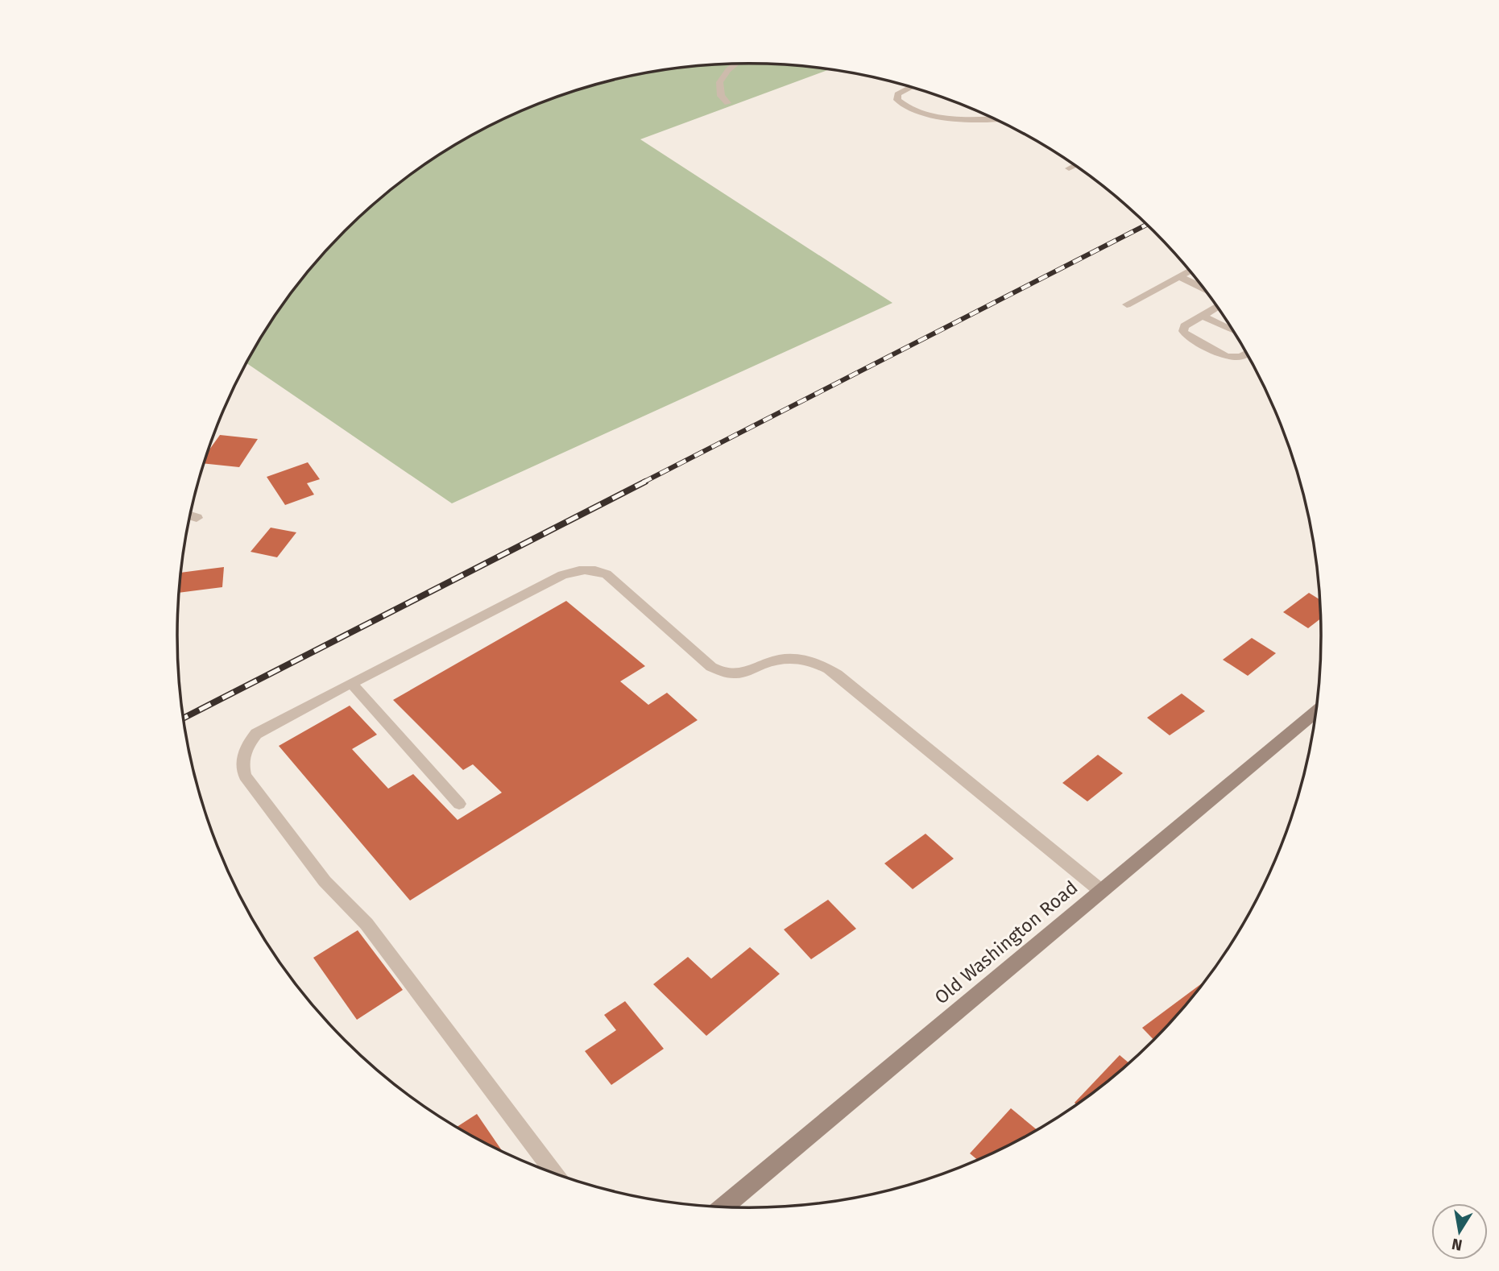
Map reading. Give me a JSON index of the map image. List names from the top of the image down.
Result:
{
  "streets": {
    "main road": ["Old Washington Road"]
  },
  "north": "bottom"
}
